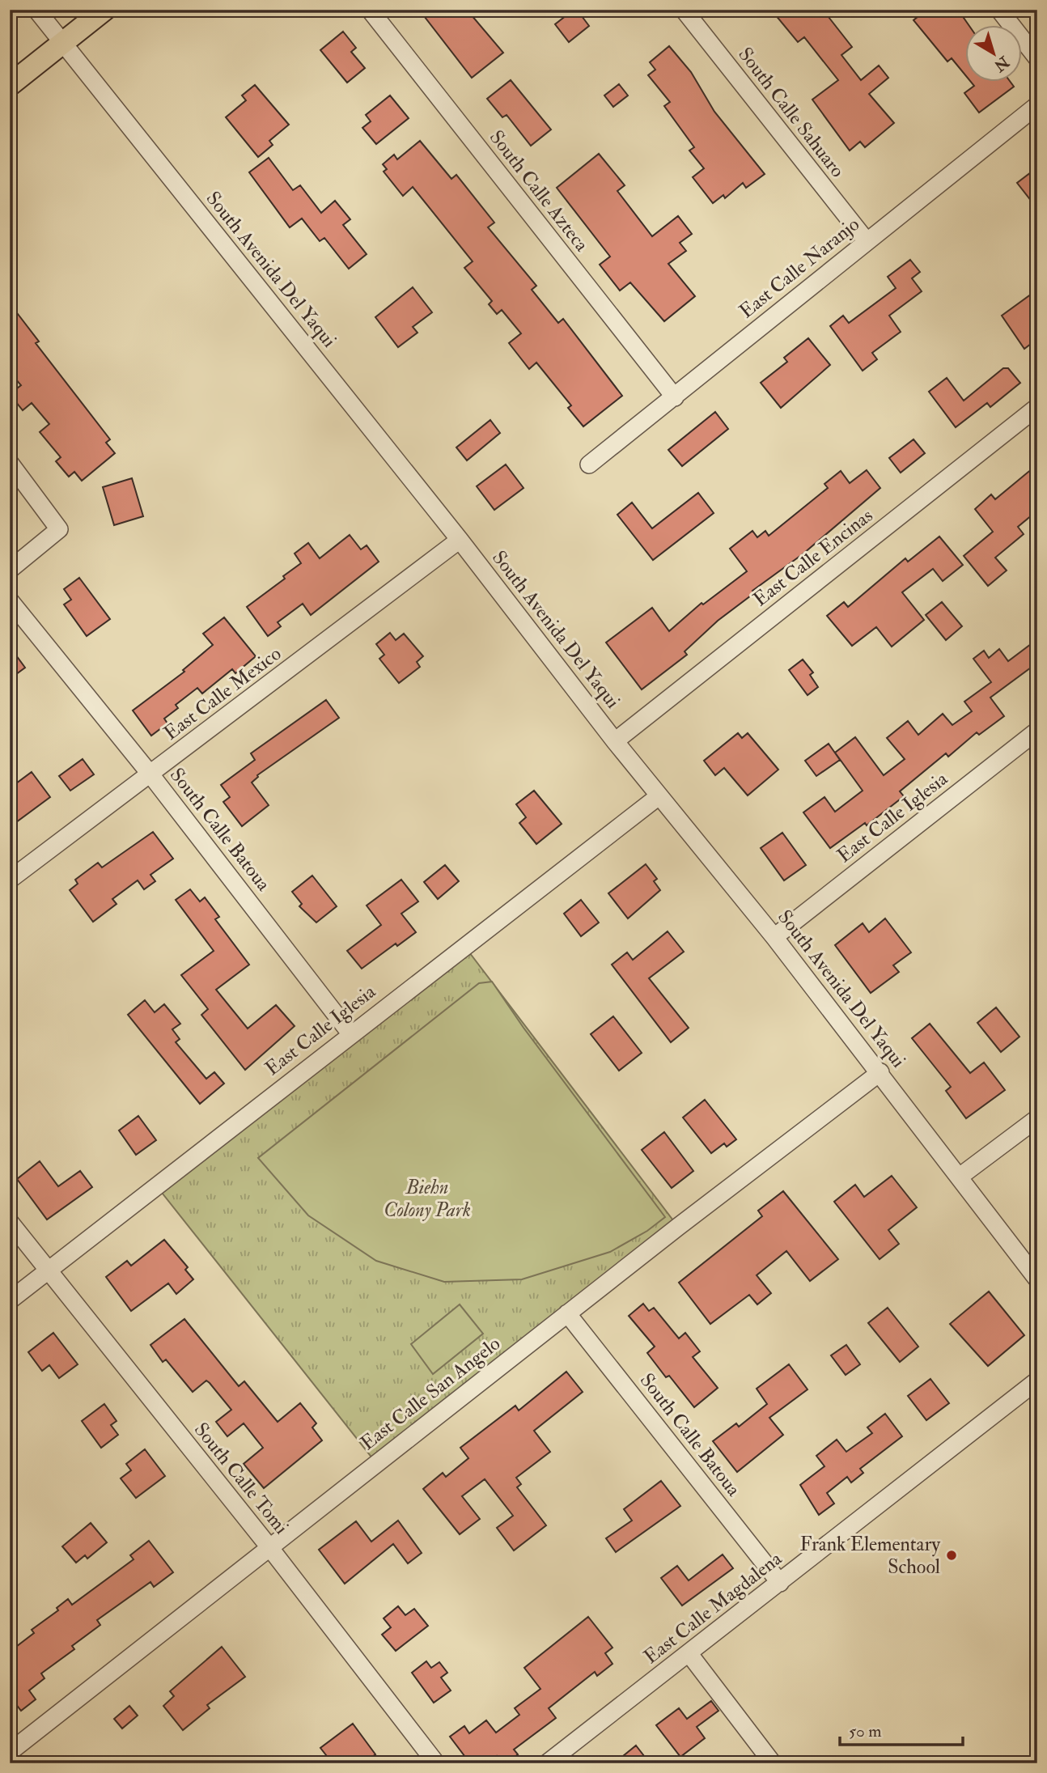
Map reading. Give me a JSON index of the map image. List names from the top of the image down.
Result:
{
  "streets": {
    "street": [
      "South Calle Sahuaro",
      "South Calle Azteca",
      "East Calle Naranjo",
      "South Avenida Del Yaqui",
      "East Calle Encinas",
      "East Calle Mexico",
      "East Calle Iglesia",
      "South Calle Batoua",
      "East Calle San Angelo",
      "South Calle Tomi",
      "East Calle Magdalena"
    ]
  },
  "crossings": [
    ["South Calle Sahuaro", "East Calle Naranjo"],
    ["South Calle Azteca", "East Calle Naranjo"],
    ["South Avenida Del Yaqui", "East Calle Encinas"],
    ["South Avenida Del Yaqui", "East Calle Mexico"],
    ["South Avenida Del Yaqui", "East Calle Iglesia"],
    ["South Avenida Del Yaqui", "East Calle San Angelo"],
    ["East Calle Mexico", "South Calle Batoua"],
    ["East Calle Iglesia", "South Calle Batoua"],
    ["East Calle Iglesia", "South Calle Tomi"],
    ["South Calle Batoua", "East Calle San Angelo"],
    ["South Calle Batoua", "East Calle Magdalena"],
    ["East Calle San Angelo", "South Calle Tomi"]
  ],
  "parks": ["Biehn Colony Park"],
  "places": ["Frank Elementary School"],
  "scale_bar": "50 m",
  "north": "bottom right"
}
